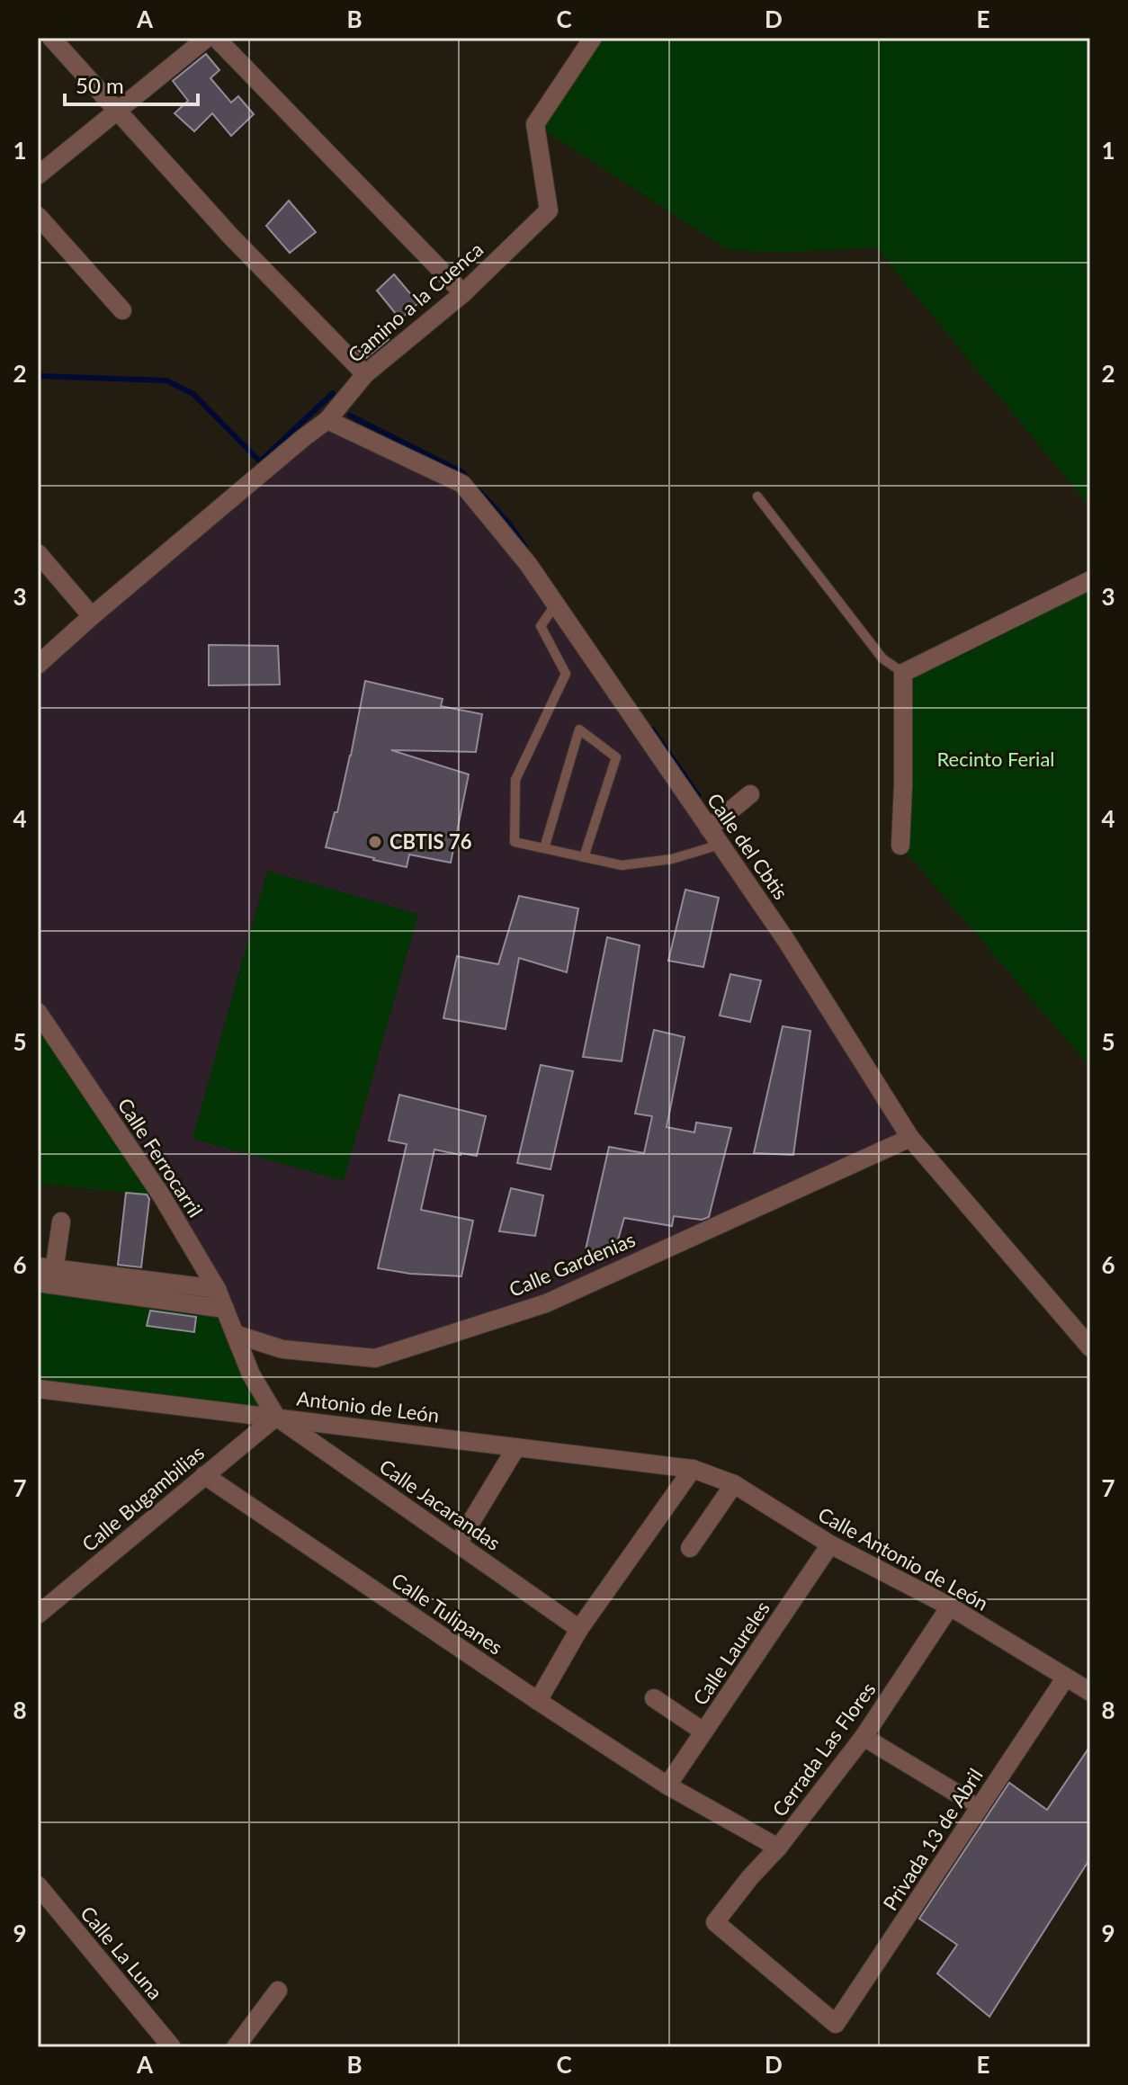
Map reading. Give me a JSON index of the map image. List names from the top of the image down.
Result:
{
  "streets": {
    "street": [
      "Camino a la Cuenca",
      "Calle del Cbtis",
      "Calle Ferrocarril",
      "Calle Gardenias",
      "Antonio de León",
      "Calle Bugambilias",
      "Calle Jacarandas",
      "Calle Antonio de León",
      "Calle Tulipanes",
      "Calle Laureles",
      "Cerrada Las Flores",
      "Privada 13 de Abril",
      "Calle La Luna"
    ]
  },
  "crossings": [
    ["Camino a la Cuenca", "Calle del Cbtis"],
    ["Calle del Cbtis", "Calle Gardenias"],
    ["Calle Ferrocarril", "Calle Gardenias"],
    ["Calle Ferrocarril", "Antonio de León"],
    ["Calle Ferrocarril", "Calle Bugambilias"],
    ["Calle Ferrocarril", "Calle Jacarandas"],
    ["Antonio de León", "Calle Bugambilias"],
    ["Antonio de León", "Calle Jacarandas"],
    ["Antonio de León", "Calle Antonio de León"],
    ["Calle Bugambilias", "Calle Jacarandas"],
    ["Calle Bugambilias", "Calle Tulipanes"],
    ["Calle Antonio de León", "Calle Laureles"],
    ["Calle Antonio de León", "Cerrada Las Flores"],
    ["Calle Antonio de León", "Privada 13 de Abril"],
    ["Calle Tulipanes", "Calle Laureles"],
    ["Calle Tulipanes", "Cerrada Las Flores"],
    ["Calle Laureles", "Cerrada Las Flores"],
    ["Cerrada Las Flores", "Privada 13 de Abril"]
  ],
  "parks": ["Recinto Ferial"],
  "places": ["CBTIS 76"],
  "scale_bar": "50 m",
  "grid": {
    "columns": [
      "A",
      "B",
      "C",
      "D",
      "E"
    ],
    "rows": [
      "1",
      "2",
      "3",
      "4",
      "5",
      "6",
      "7",
      "8",
      "9"
    ]
  }
}
